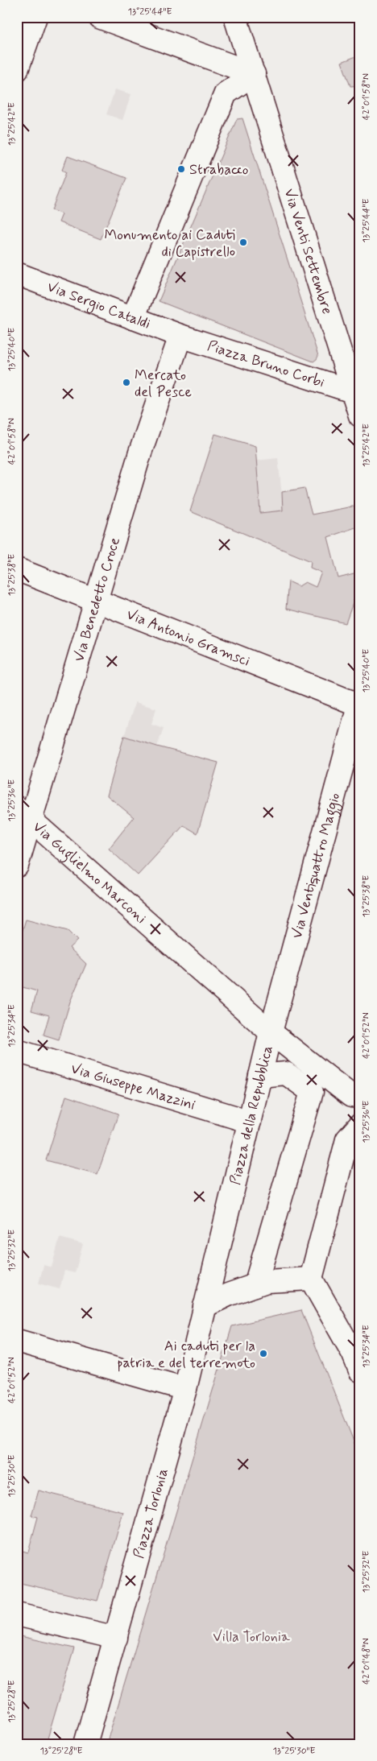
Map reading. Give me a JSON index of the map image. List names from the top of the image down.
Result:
{
  "streets": {
    "street": [
      "Via Venti Settembre",
      "Via Sergio Cataldi",
      "Piazza Bruno Corbi",
      "Via Benedetto Croce",
      "Via Antonio Gramsci",
      "Via Ventiquattro Maggio",
      "Via Guglielmo Marconi",
      "Via Giuseppe Mazzini",
      "Piazza della Repubblica",
      "Piazza Torlonia"
    ]
  },
  "crossings": [
    ["Via Venti Settembre", "Piazza Bruno Corbi"],
    ["Via Sergio Cataldi", "Piazza Bruno Corbi"],
    ["Via Sergio Cataldi", "Via Benedetto Croce"],
    ["Piazza Bruno Corbi", "Via Benedetto Croce"],
    ["Via Benedetto Croce", "Via Antonio Gramsci"],
    ["Via Benedetto Croce", "Via Guglielmo Marconi"],
    ["Via Antonio Gramsci", "Via Ventiquattro Maggio"],
    ["Via Ventiquattro Maggio", "Via Guglielmo Marconi"],
    ["Via Ventiquattro Maggio", "Piazza della Repubblica"],
    ["Via Guglielmo Marconi", "Piazza della Repubblica"],
    ["Via Giuseppe Mazzini", "Piazza della Repubblica"],
    ["Piazza della Repubblica", "Piazza Torlonia"]
  ],
  "parks": ["Villa Torlonia"],
  "places": [
    "Strabacco",
    "Monumento ai Caduti di Capistrello",
    "Mercato del Pesce",
    "Ai caduti per la patria e del terremoto"
  ],
  "coordinates": [
    "13°25'44\"E",
    "42°01'58\"N",
    "13°25'42\"E",
    "13°25'40\"E",
    "13°25'38\"E",
    "13°25'36\"E",
    "13°25'34\"E",
    "42°01'52\"N",
    "13°25'32\"E",
    "13°25'30\"E",
    "42°01'48\"N",
    "13°25'28\"E"
  ]
}
